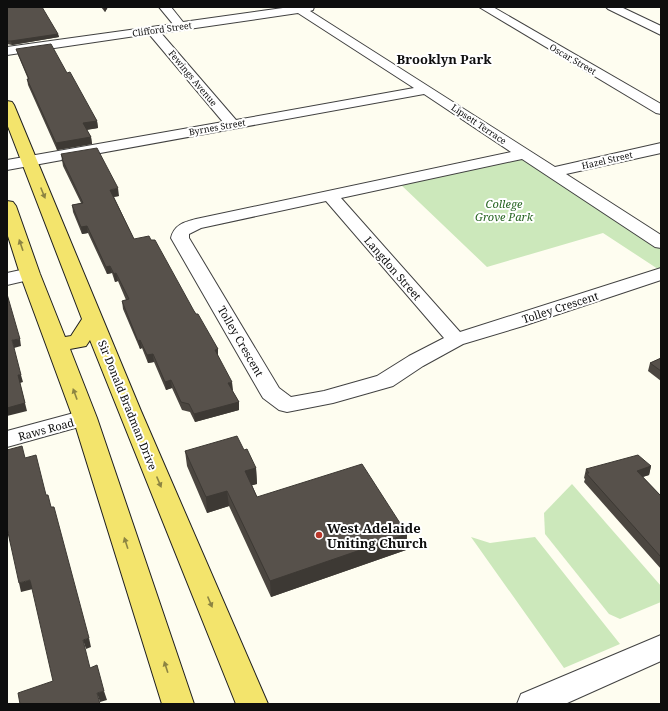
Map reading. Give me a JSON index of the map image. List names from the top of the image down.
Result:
{
  "streets": {
    "main road": ["Sir Donald Bradman Drive"],
    "street": [
      "Clifford Street",
      "Oscar Street",
      "Fewings Avenue",
      "Lipsett Terrace",
      "Byrnes Street",
      "Hazel Street",
      "Langdon Street",
      "Tolley Crescent",
      "Raws Road"
    ]
  },
  "crossings": [
    ["Clifford Street", "Fewings Avenue"],
    ["Clifford Street", "Lipsett Terrace"],
    ["Fewings Avenue", "Byrnes Street"],
    ["Lipsett Terrace", "Byrnes Street"],
    ["Lipsett Terrace", "Hazel Street"],
    ["Lipsett Terrace", "Tolley Crescent"],
    ["Byrnes Street", "Sir Donald Bradman Drive"],
    ["Langdon Street", "Tolley Crescent"]
  ],
  "districts": ["Brooklyn Park"],
  "parks": ["College Grove Park"],
  "places": ["West Adelaide Uniting Church"]
}
